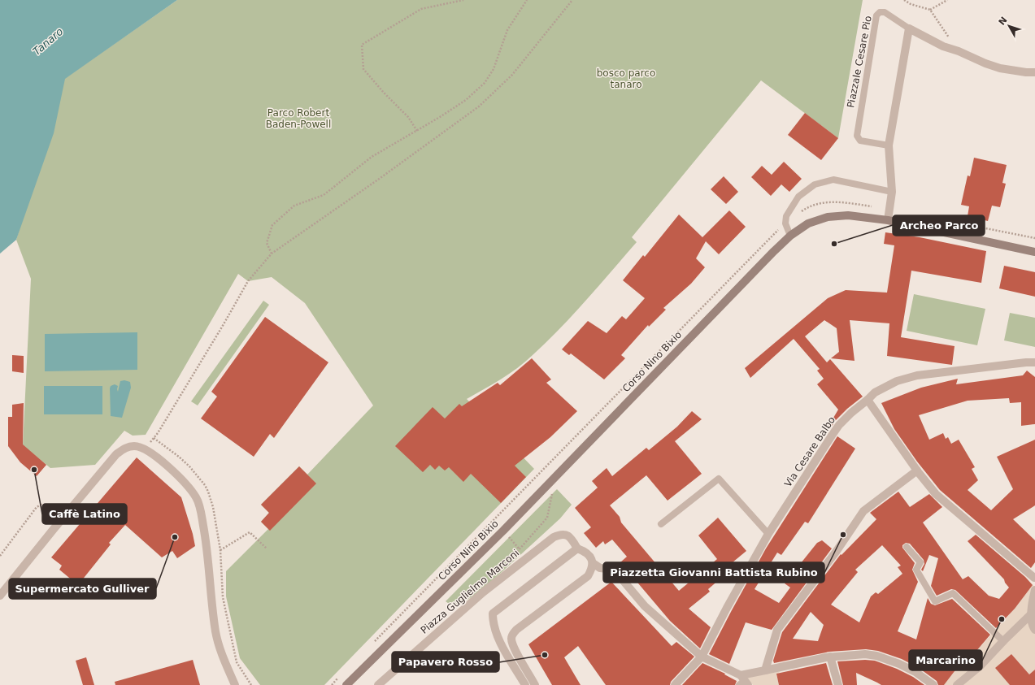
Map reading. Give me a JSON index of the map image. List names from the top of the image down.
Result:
{
  "streets": {
    "main road": ["Corso Nino Bixio"],
    "street": ["Via Cesare Balbo", "Piazza Guglielmo Marconi"],
    "lane": ["Piazzale Cesare Pio"]
  },
  "water": ["Tanaro"],
  "parks": ["bosco parco tanaro", "Parco Robert Baden-Powell"],
  "places": [
    "Archeo Parco",
    "Caffè Latino",
    "Piazzetta Giovanni Battista Rubino",
    "Supermercato Gulliver",
    "Marcarino",
    "Papavero Rosso"
  ],
  "north": "top left"
}
